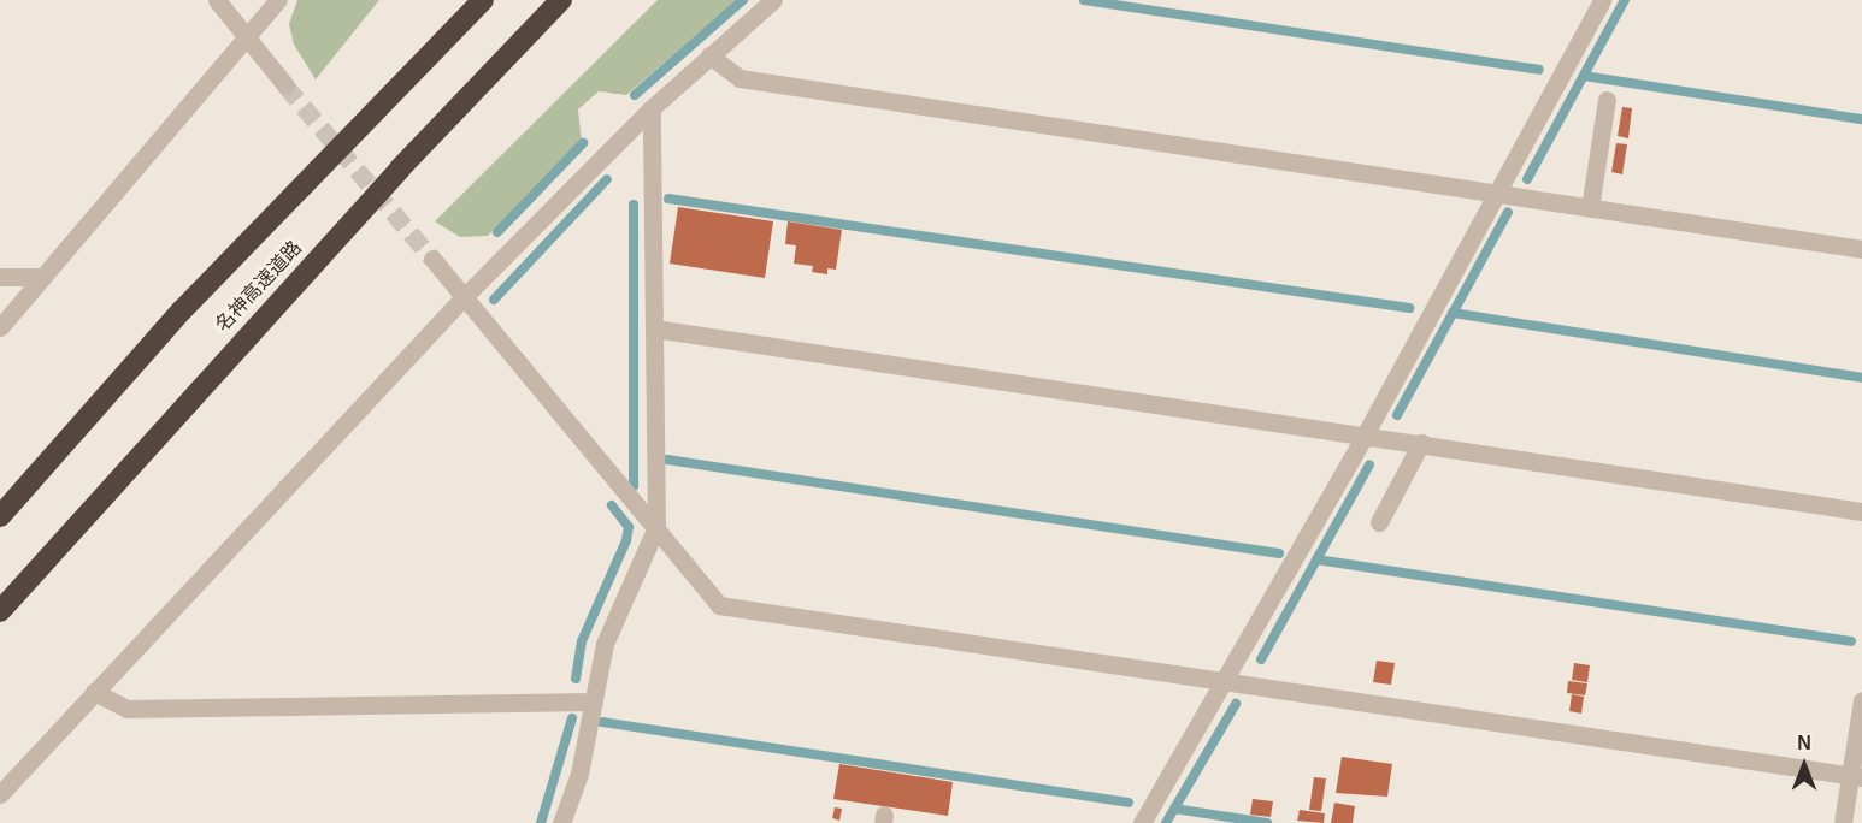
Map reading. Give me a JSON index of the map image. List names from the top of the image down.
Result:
{
  "streets": {
    "highway": ["名神高速道路"]
  },
  "north": "top"
}
